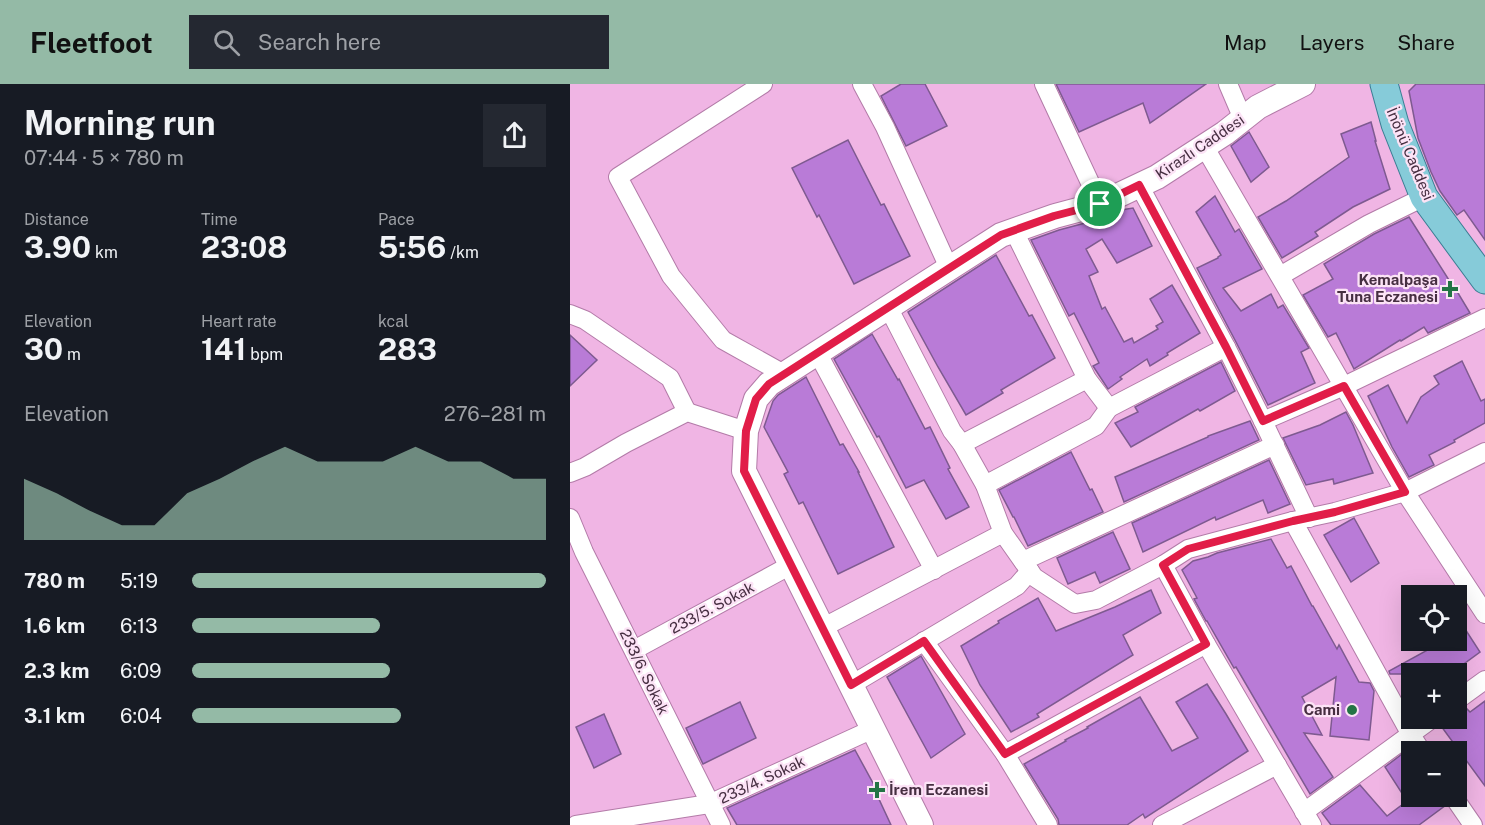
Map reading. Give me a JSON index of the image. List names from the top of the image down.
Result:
{
  "streets": {
    "main road": ["Kirazlı Caddesi", "İnönü Caddesi"],
    "street": ["233/5. Sokak", "233/6. Sokak", "233/4. Sokak"]
  },
  "crossings": [
    ["Kirazlı Caddesi", "233/5. Sokak"],
    ["Kirazlı Caddesi", "233/4. Sokak"],
    ["233/5. Sokak", "233/6. Sokak"],
    ["233/6. Sokak", "233/4. Sokak"]
  ],
  "places": {
    "health": ["Kemalpaşa Tuna Eczanesi", "İrem Eczanesi"],
    "other": ["Cami"]
  },
  "page": {
    "header": "Fleetfoot",
    "search": "Search here",
    "nav": ["Map", "Layers", "Share"],
    "heading": ["Morning run", "07:44 · 5 × 780 m"],
    "stats": [
      ["Distance", "3.90 km"],
      ["Time", "23:08"],
      ["Pace", "5:56 /km"],
      ["Elevation", "30 m"],
      ["Heart rate", "141 bpm"],
      ["kcal", "283"]
    ],
    "chart": ["Elevation", "276–281 m"],
    "list": [
      {
        "name": "780 m",
        "note": "5:19"
      },
      {
        "name": "1.6 km",
        "note": "6:13"
      },
      {
        "name": "2.3 km",
        "note": "6:09"
      },
      {
        "name": "3.1 km",
        "note": "6:04"
      }
    ],
    "map_buttons": ["+", "−"]
  }
}
